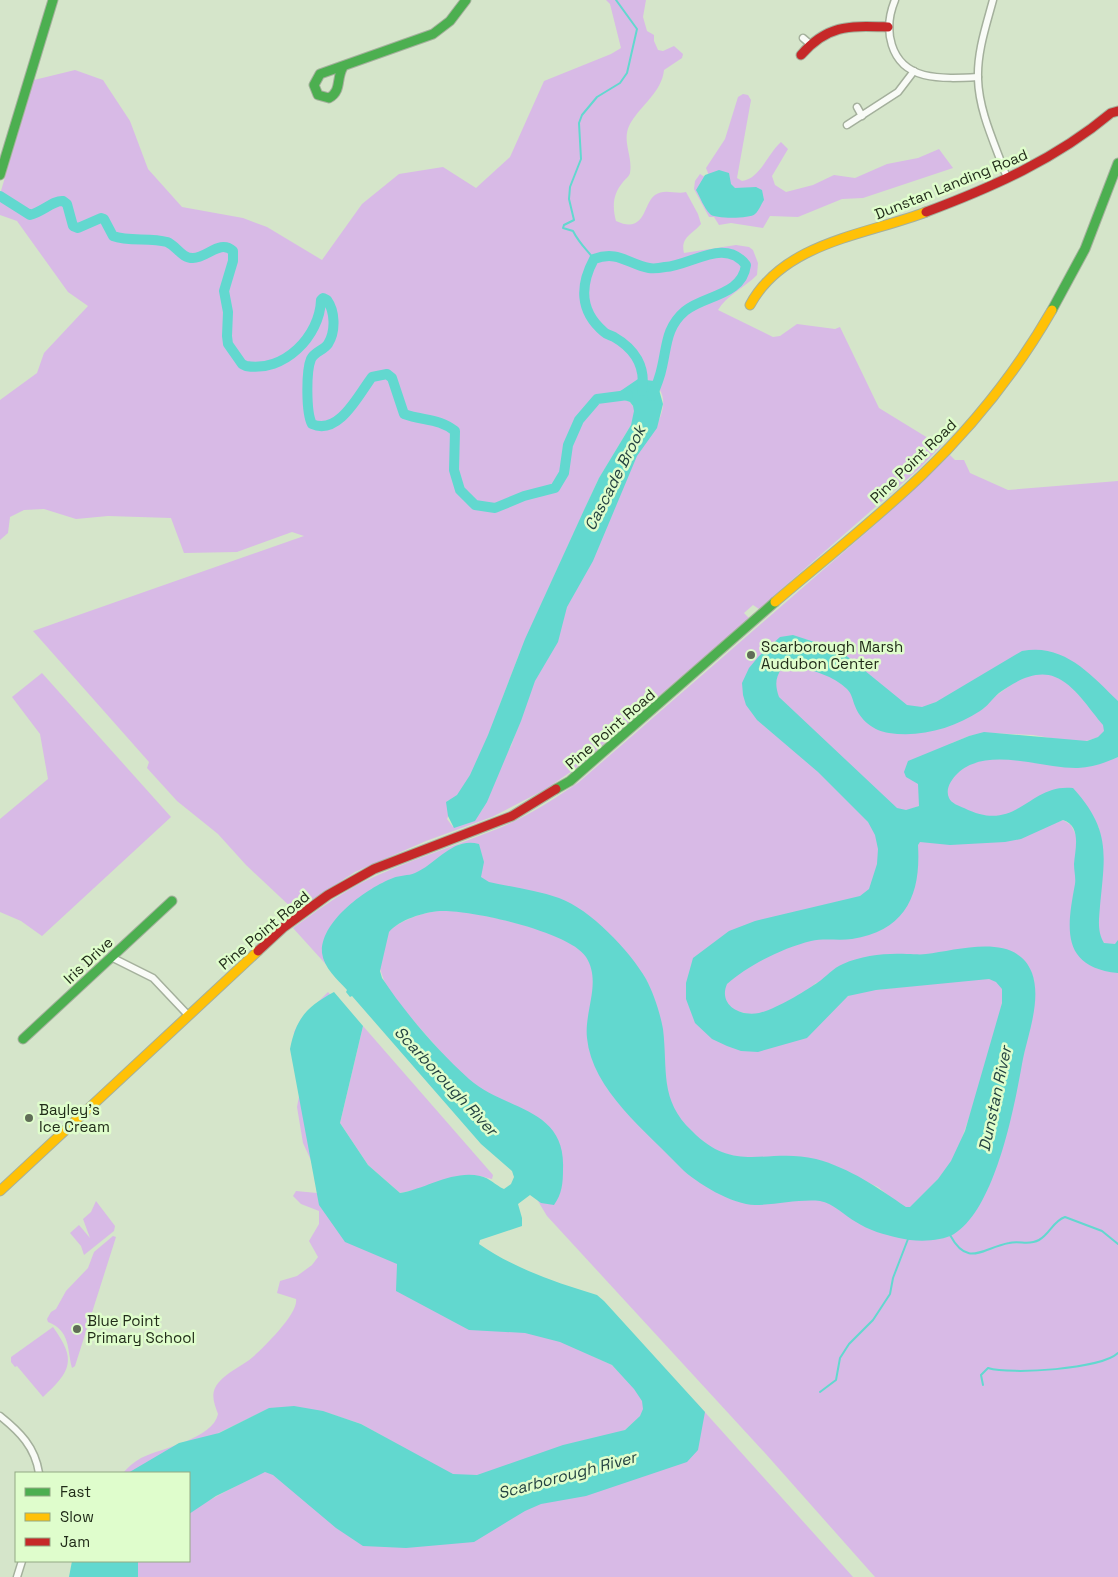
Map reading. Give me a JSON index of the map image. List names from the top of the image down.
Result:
{
  "streets": {
    "main road": ["Dunstan Landing Road", "Pine Point Road", "Iris Drive"]
  },
  "water": ["Cascade Brook", "Scarborough River", "Dunstan River"],
  "places": ["Scarborough Marsh Audubon Center", "Bayley's Ice Cream", "Blue Point Primary School"],
  "legend": ["Fast", "Slow", "Jam"]
}
